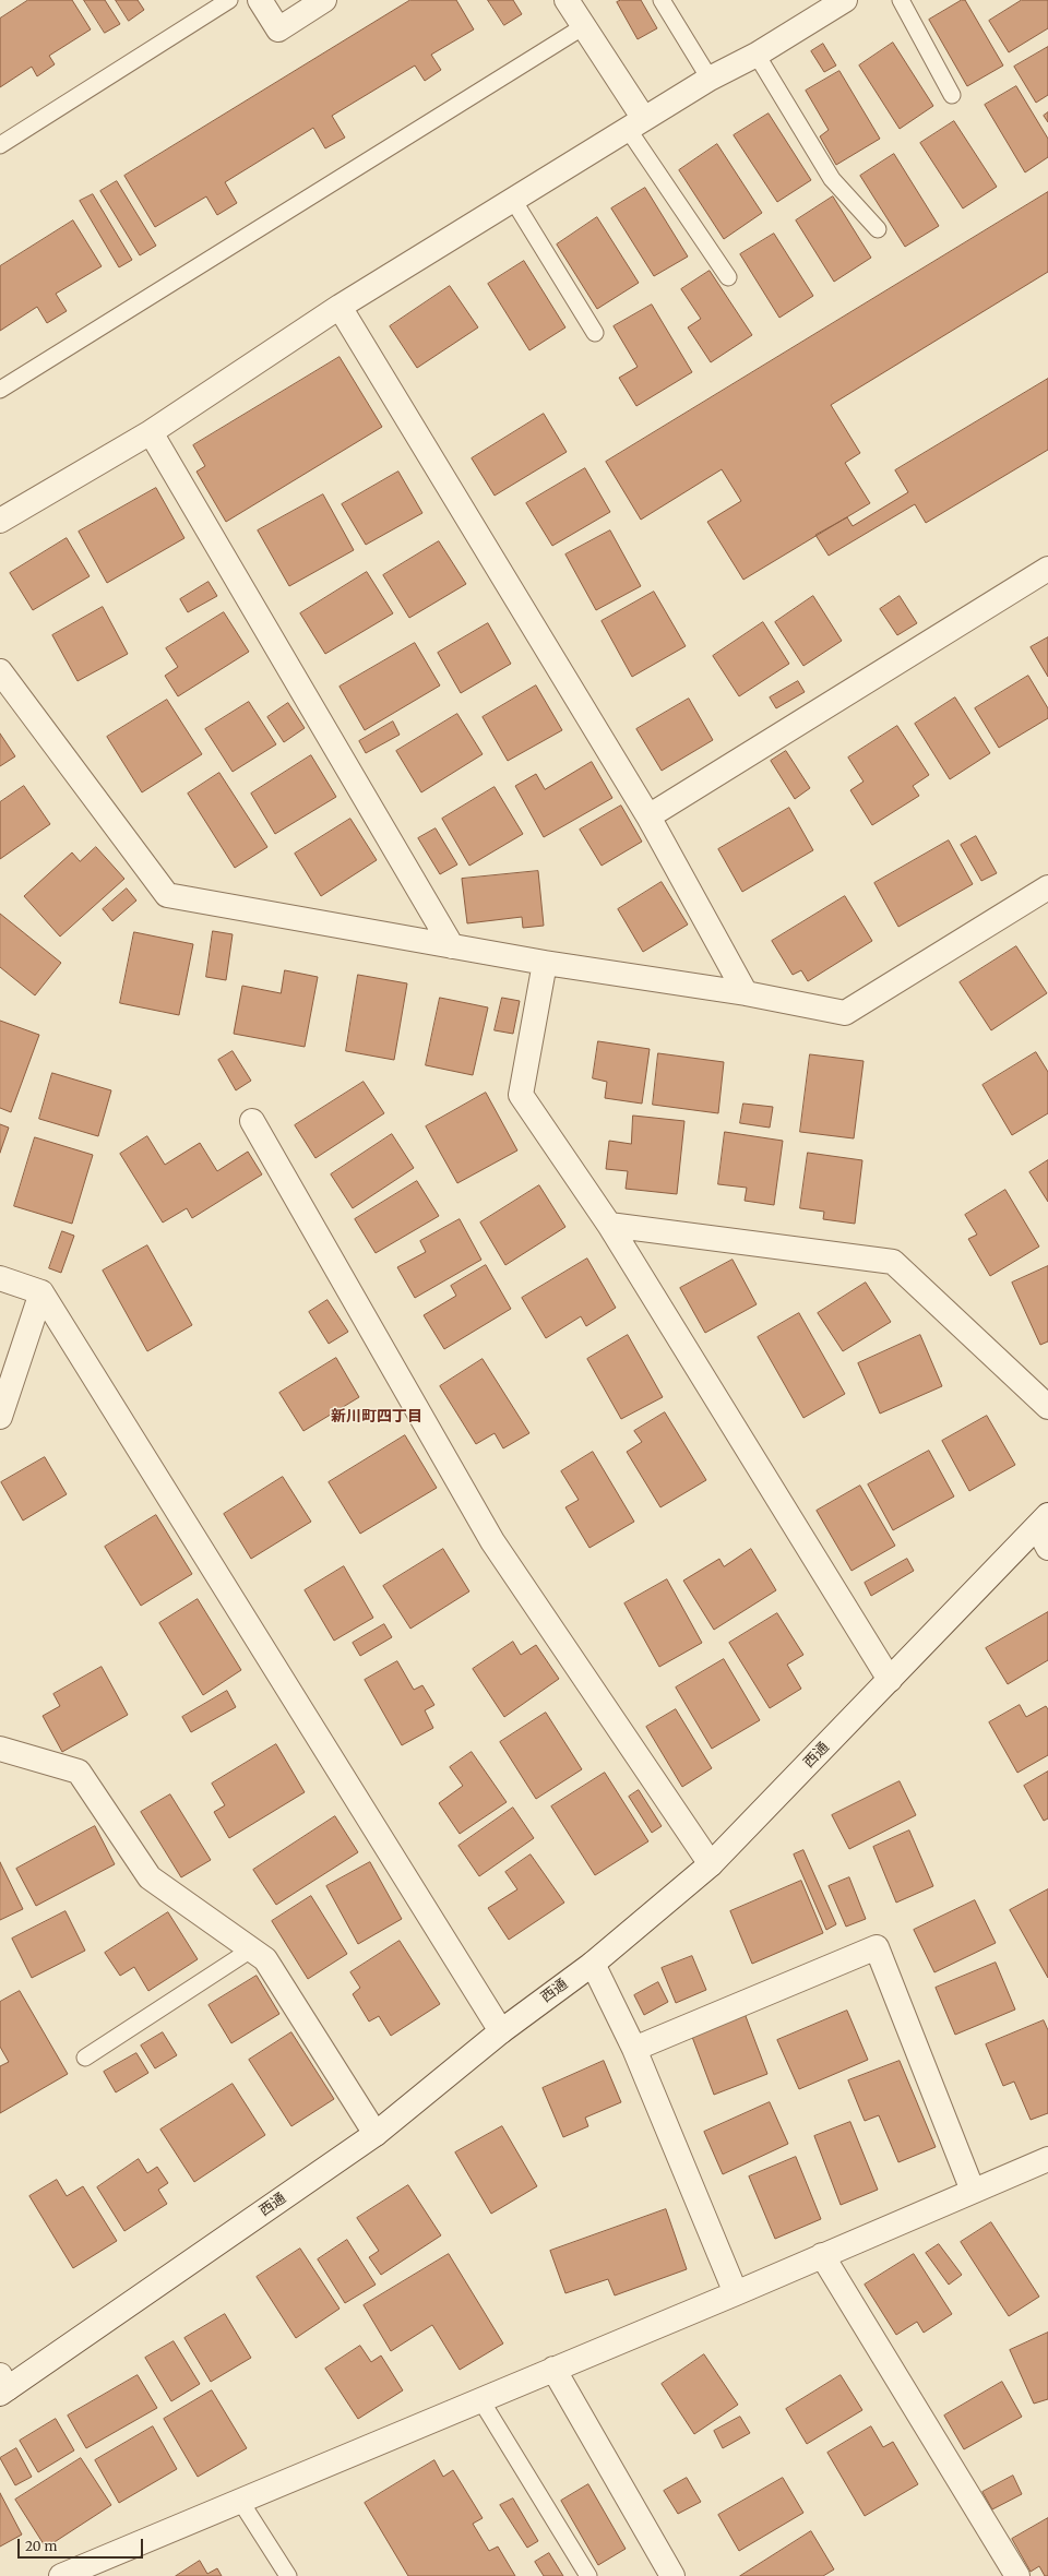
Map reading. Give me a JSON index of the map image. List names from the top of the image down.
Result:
{
  "streets": {
    "street": ["西通"]
  },
  "districts": ["新川町四丁目"],
  "scale_bar": "20 m"
}
